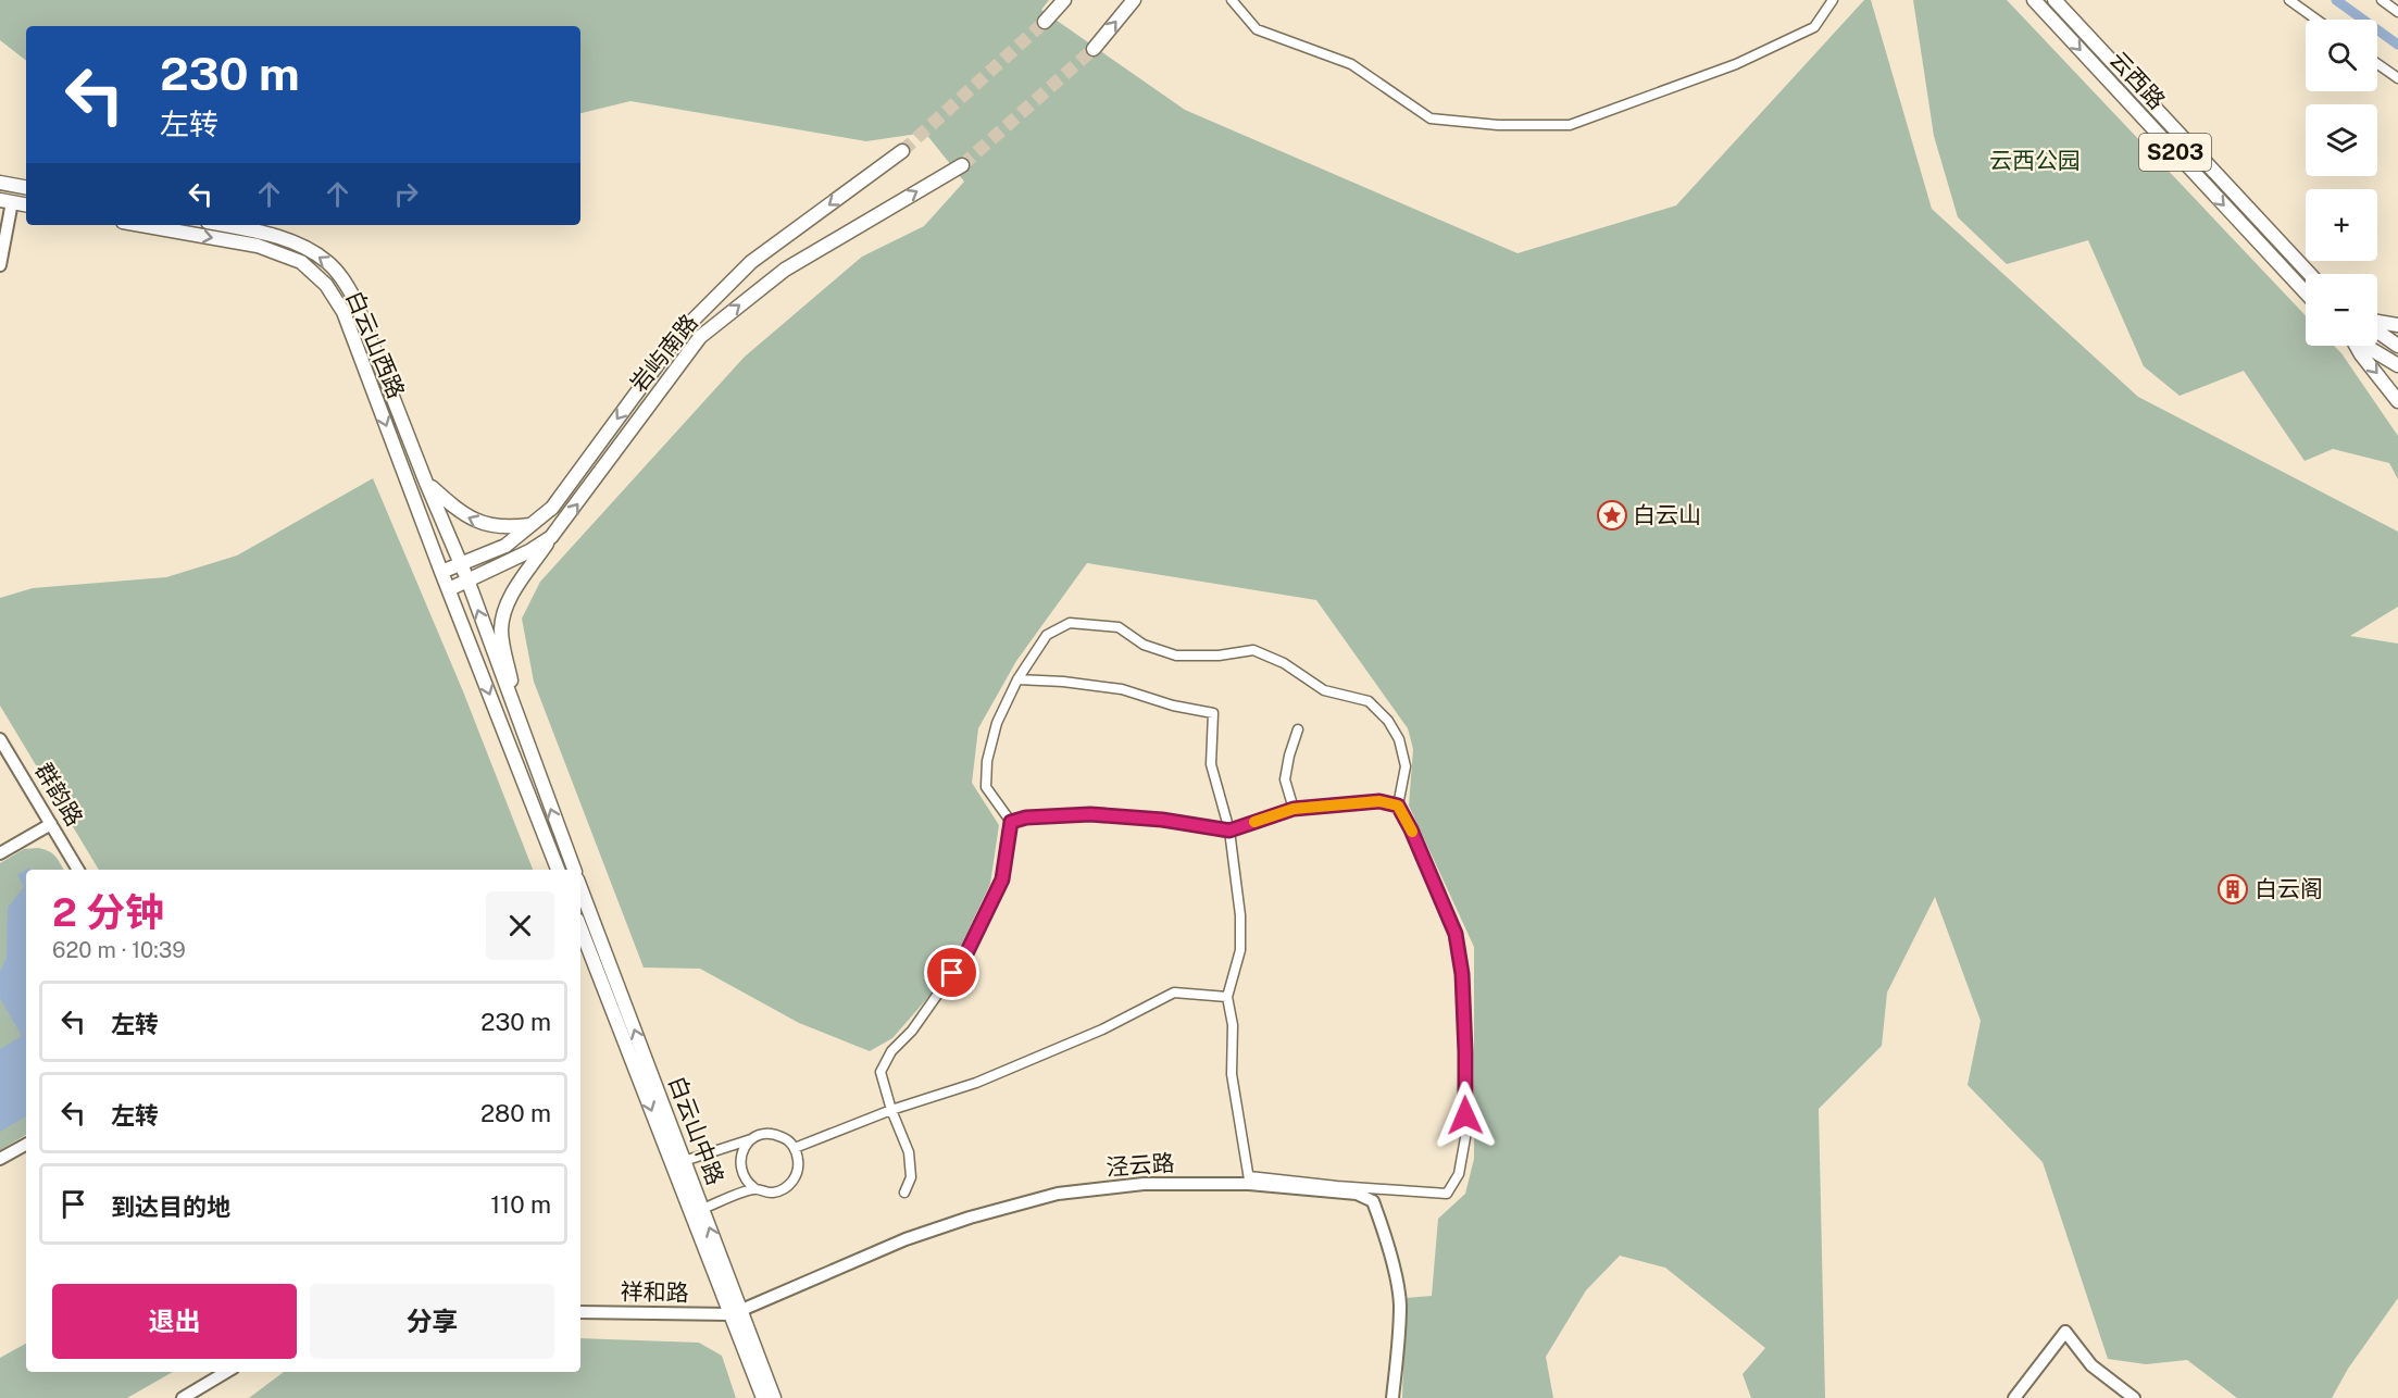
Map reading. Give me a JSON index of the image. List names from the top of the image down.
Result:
{
  "streets": {
    "main road": [
      "云西路",
      "S203",
      "白云山西路",
      "岩屿南路",
      "白云山中路"
    ],
    "street": ["群韵路", "泾云路", "祥和路"]
  },
  "crossings": [
    ["白云山西路", "岩屿南路"],
    ["白云山中路", "泾云路"],
    ["白云山中路", "祥和路"],
    ["泾云路", "祥和路"]
  ],
  "parks": ["云西公园"],
  "places": {
    "place": ["白云山"],
    "building": ["白云阁"]
  },
  "page": {
    "map_buttons": ["+", "−"],
    "turn": ["230 m", "左转"],
    "heading": ["2 分钟", "620 m · 10:39"],
    "list": [
      {
        "name": "左转",
        "value": "230 m"
      },
      {
        "name": "左转",
        "value": "280 m"
      },
      {
        "name": "到达目的地",
        "value": "110 m"
      }
    ],
    "buttons": ["退出", "分享"]
  }
}
